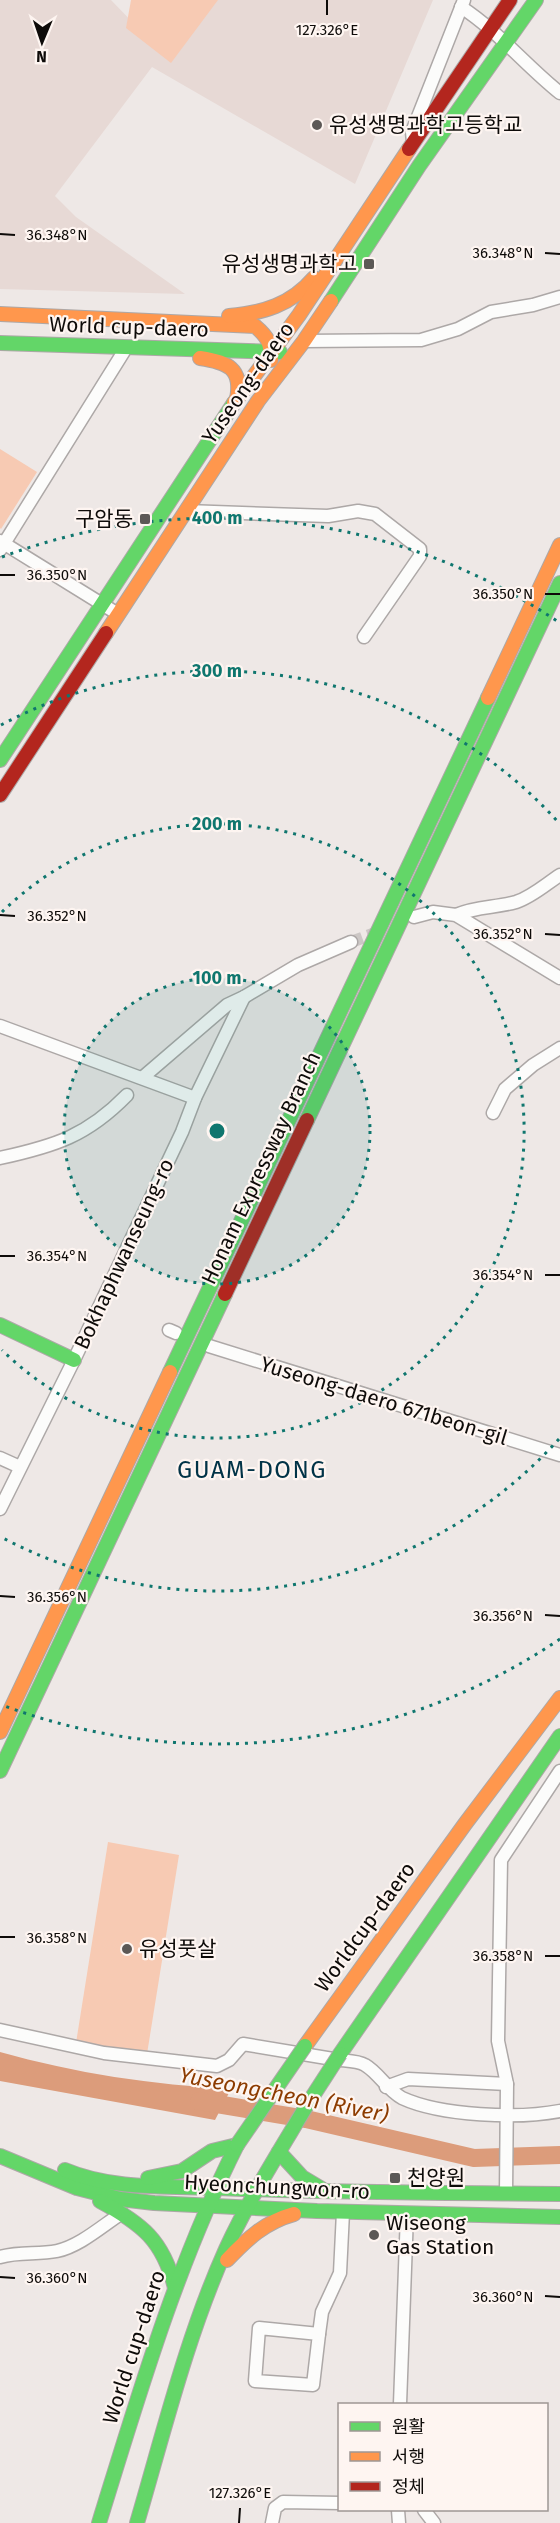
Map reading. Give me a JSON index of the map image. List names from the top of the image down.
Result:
{
  "streets": {
    "main road": [
      "World cup-daero",
      "Yuseong-daero",
      "Honam Expressway Branch",
      "Worldcup-daero",
      "Hyeonchungwon-ro"
    ],
    "street": ["Bokhaphwanseung-ro", "Yuseong-daero 671beon-gil"]
  },
  "crossings": [
    ["World cup-daero", "Yuseong-daero"],
    ["World cup-daero", "Worldcup-daero"],
    ["World cup-daero", "Hyeonchungwon-ro"],
    ["Worldcup-daero", "Hyeonchungwon-ro"]
  ],
  "districts": ["GUAM-DONG"],
  "water": ["Yuseongcheon (River)"],
  "places": {
    "other": ["유성생명과학고등학교", "유성풋살", "Wiseong Gas Station"],
    "transit": ["유성생명과학고", "구암동", "천양원"]
  },
  "legend": ["원활", "서행", "정체"],
  "north": "bottom",
  "coordinates": [
    "127.326°E",
    "36.348°N",
    "36.350°N",
    "36.352°N",
    "36.354°N",
    "36.356°N",
    "36.358°N",
    "36.360°N"
  ],
  "rings": [
    "400 m",
    "300 m",
    "200 m",
    "100 m"
  ]
}
